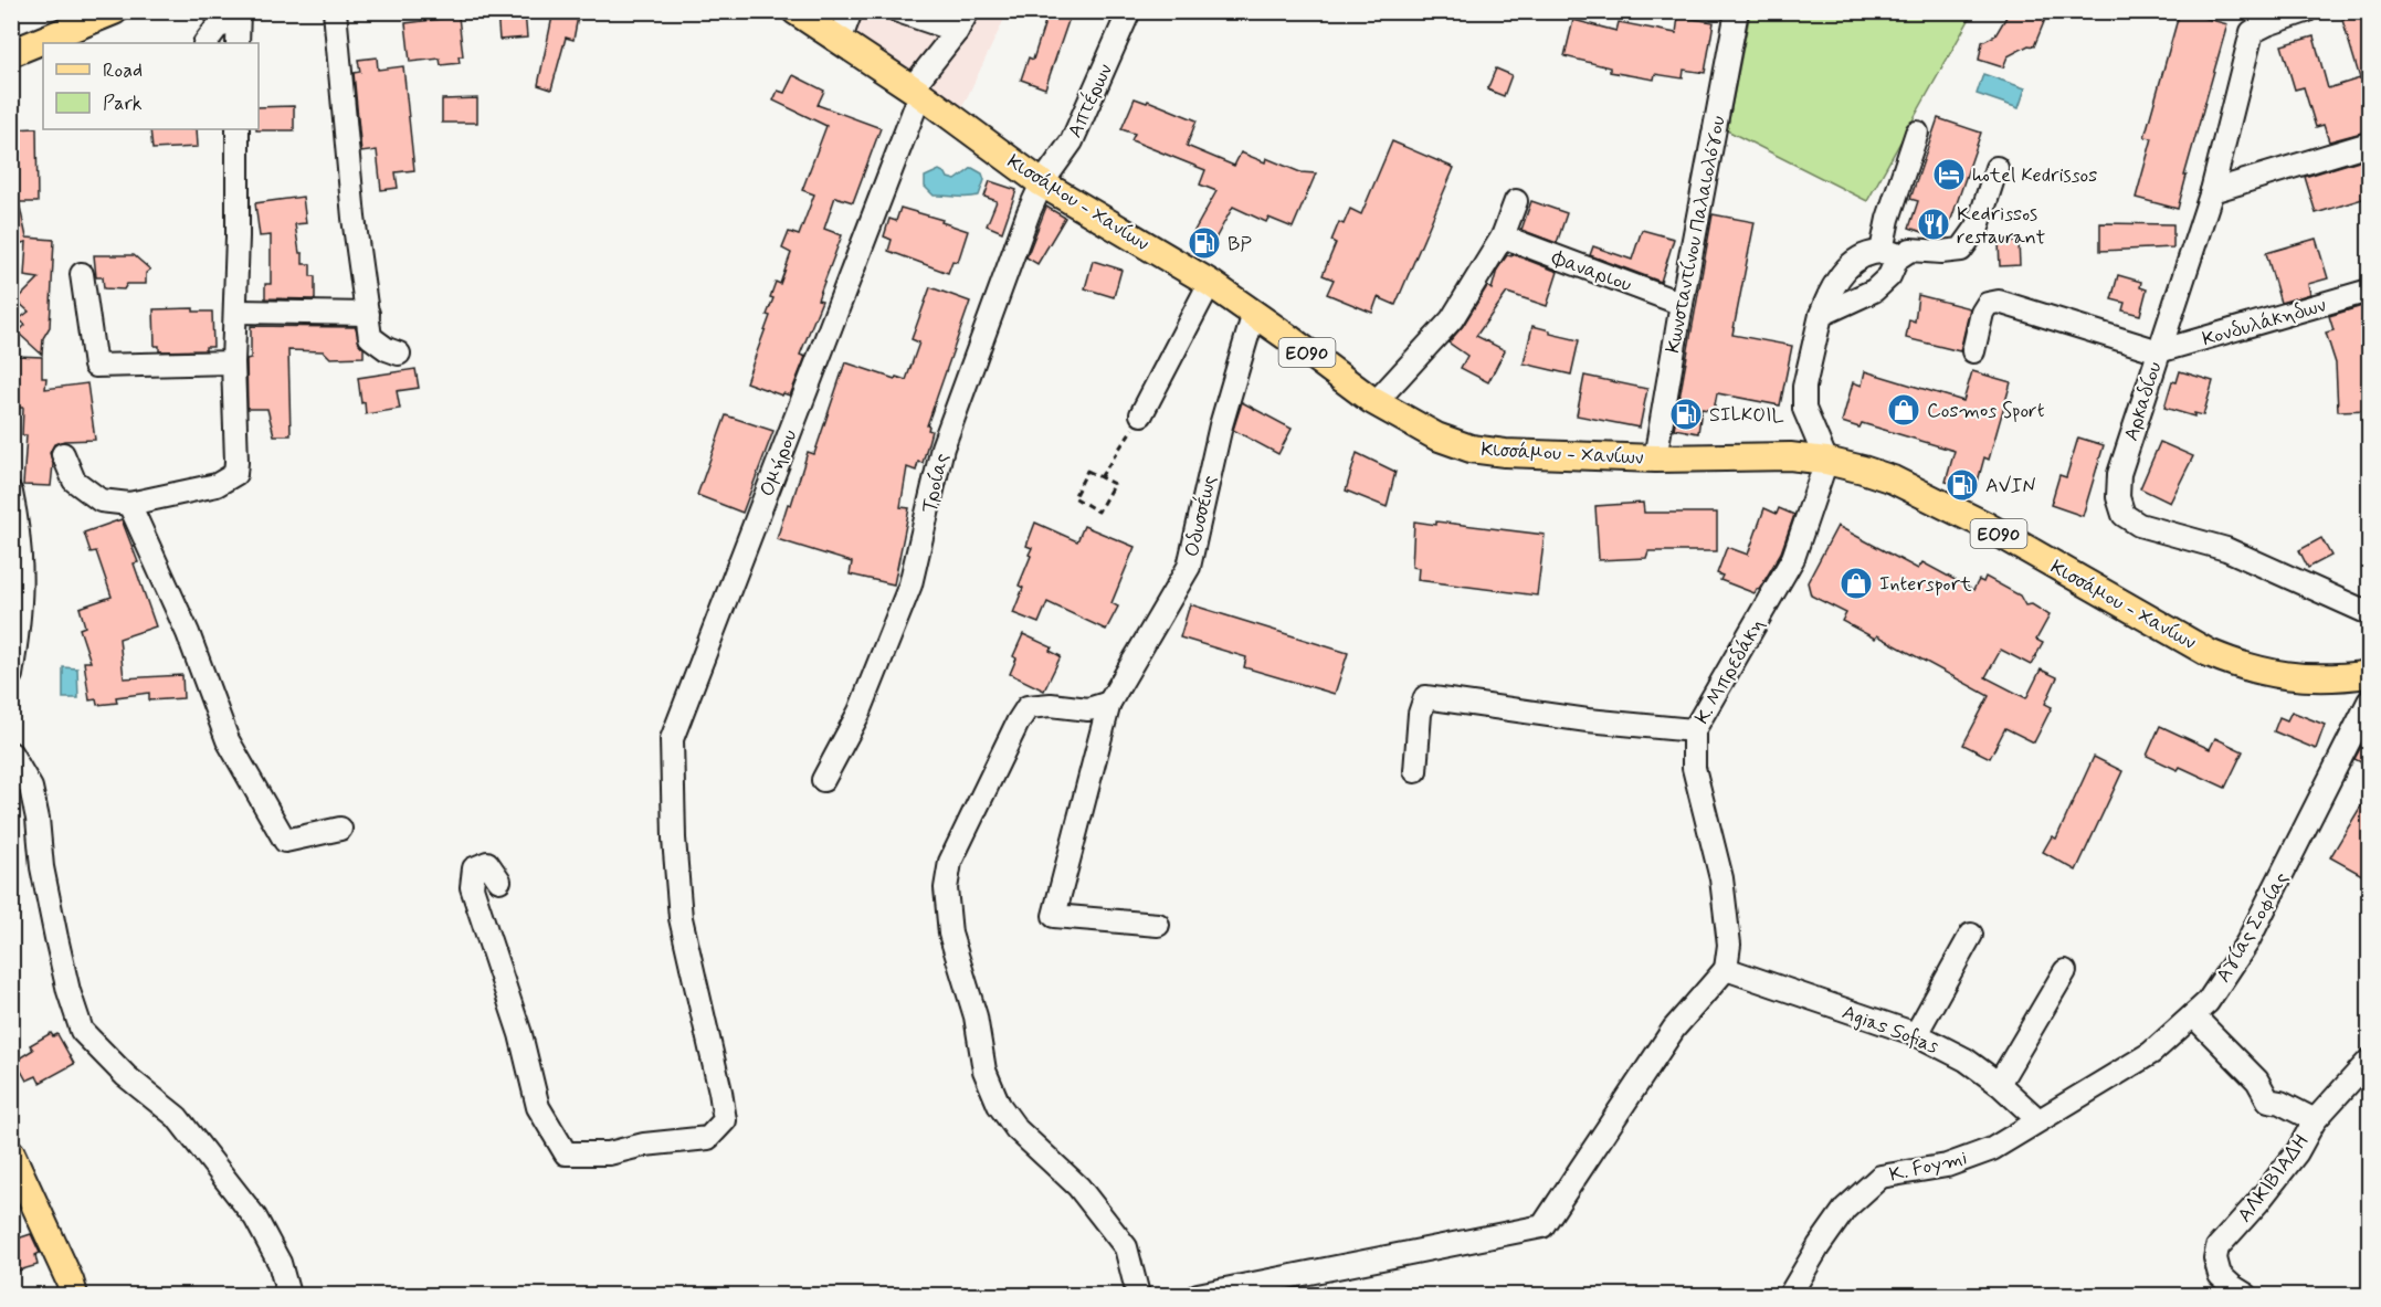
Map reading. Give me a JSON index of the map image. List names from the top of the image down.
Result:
{
  "streets": {
    "main road": ["Κισσάμου - Χανίων", "ΕΟ90"],
    "street": [
      "Απτέρων",
      "Κωνσταντίνου Παλαιολόγου",
      "Φαναριου",
      "Κονδυλάκηδων",
      "Αρκαδίου",
      "Ομήρου",
      "Τροίας",
      "Οδυσσέως",
      "Κ. Μπρεδάκη",
      "Αγίας Σοφίας",
      "Agias Sofias",
      "K. Foymi",
      "ΑΛΚΙΒΙΑΔΗ"
    ]
  },
  "crossings": [
    ["Απτέρων", "Κισσάμου - Χανίων"],
    ["Απτέρων", "Τροίας"],
    ["Κισσάμου - Χανίων", "Κωνσταντίνου Παλαιολόγου"],
    ["Κισσάμου - Χανίων", "Ομήρου"],
    ["Κισσάμου - Χανίων", "Τροίας"],
    ["Κισσάμου - Χανίων", "Οδυσσέως"],
    ["Κισσάμου - Χανίων", "Κ. Μπρεδάκη"],
    ["Κωνσταντίνου Παλαιολόγου", "Φαναριου"],
    ["Κονδυλάκηδων", "Αρκαδίου"],
    ["Κ. Μπρεδάκη", "Agias Sofias"],
    ["Αγίας Σοφίας", "Agias Sofias"],
    ["Αγίας Σοφίας", "K. Foymi"],
    ["Agias Sofias", "K. Foymi"]
  ],
  "places": {
    "hotel": ["hotel Kedrissos"],
    "restaurant": ["Kedrissos restaurant"],
    "fuel station": ["BP", "SILKOIL", "AVIN"],
    "shop": ["Cosmos Sport", "Intersport"]
  },
  "legend": ["Road", "Park"]
}
